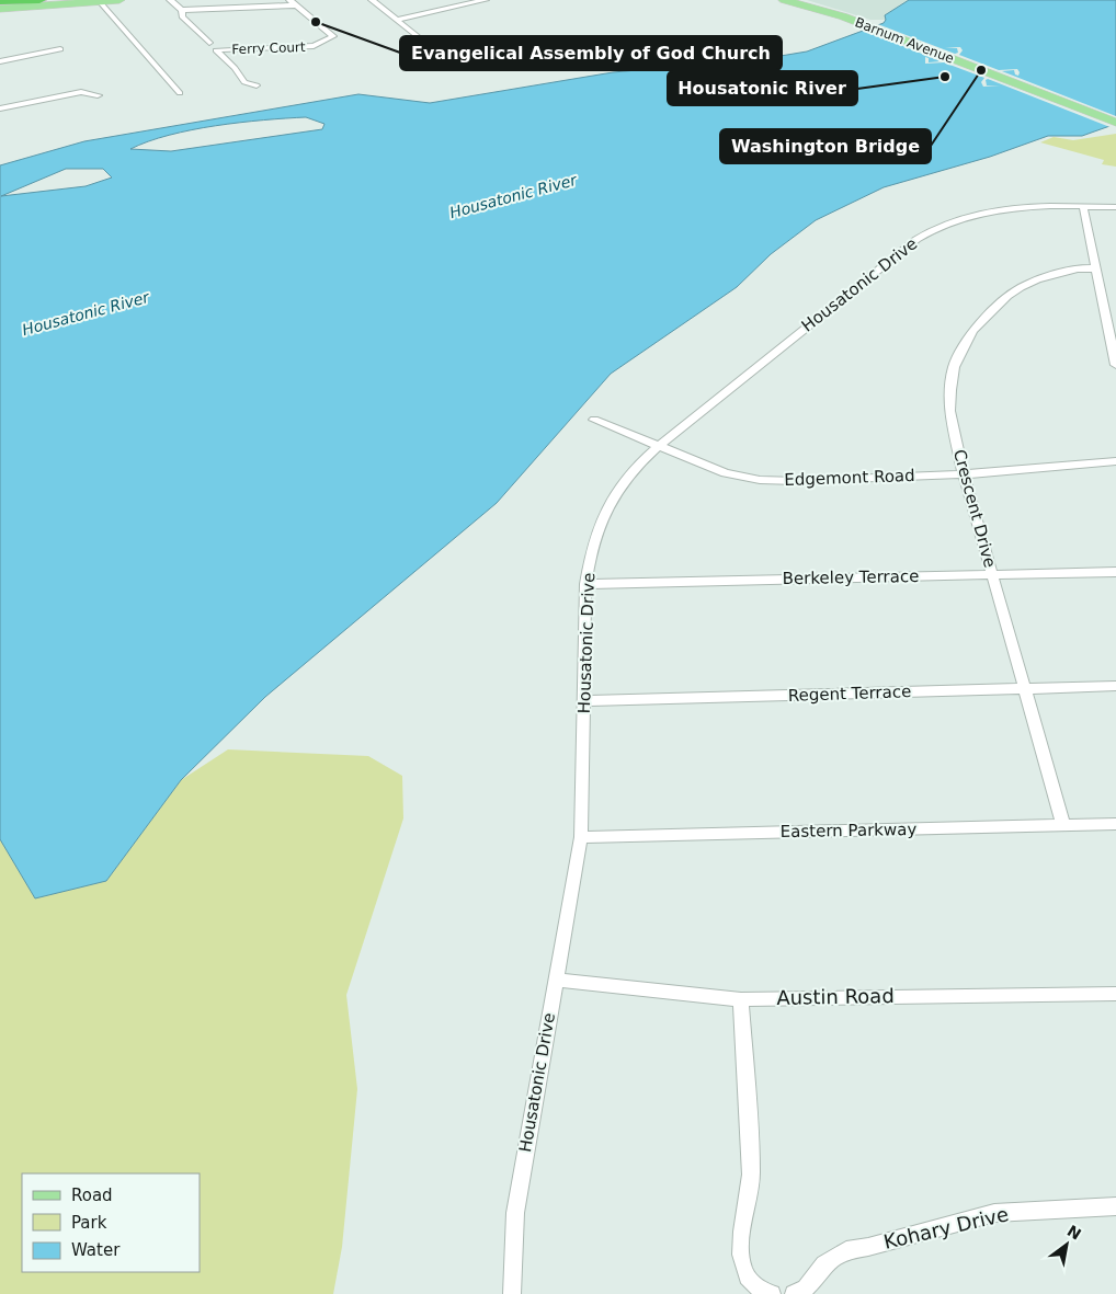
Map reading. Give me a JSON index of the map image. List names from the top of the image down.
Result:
{
  "streets": {
    "main road": ["Barnum Avenue"],
    "street": [
      "Ferry Court",
      "Housatonic Drive",
      "Edgemont Road",
      "Crescent Drive",
      "Berkeley Terrace",
      "Regent Terrace",
      "Eastern Parkway",
      "Austin Road",
      "Kohary Drive"
    ]
  },
  "crossings": [
    ["Housatonic Drive", "Edgemont Road"],
    ["Housatonic Drive", "Berkeley Terrace"],
    ["Housatonic Drive", "Regent Terrace"],
    ["Housatonic Drive", "Eastern Parkway"],
    ["Housatonic Drive", "Austin Road"],
    ["Edgemont Road", "Crescent Drive"],
    ["Crescent Drive", "Berkeley Terrace"],
    ["Crescent Drive", "Regent Terrace"],
    ["Crescent Drive", "Eastern Parkway"]
  ],
  "water": ["Housatonic River"],
  "places": ["Evangelical Assembly of God Church", "Washington Bridge", "Housatonic River"],
  "legend": ["Road", "Park", "Water"],
  "north": "top right"
}
